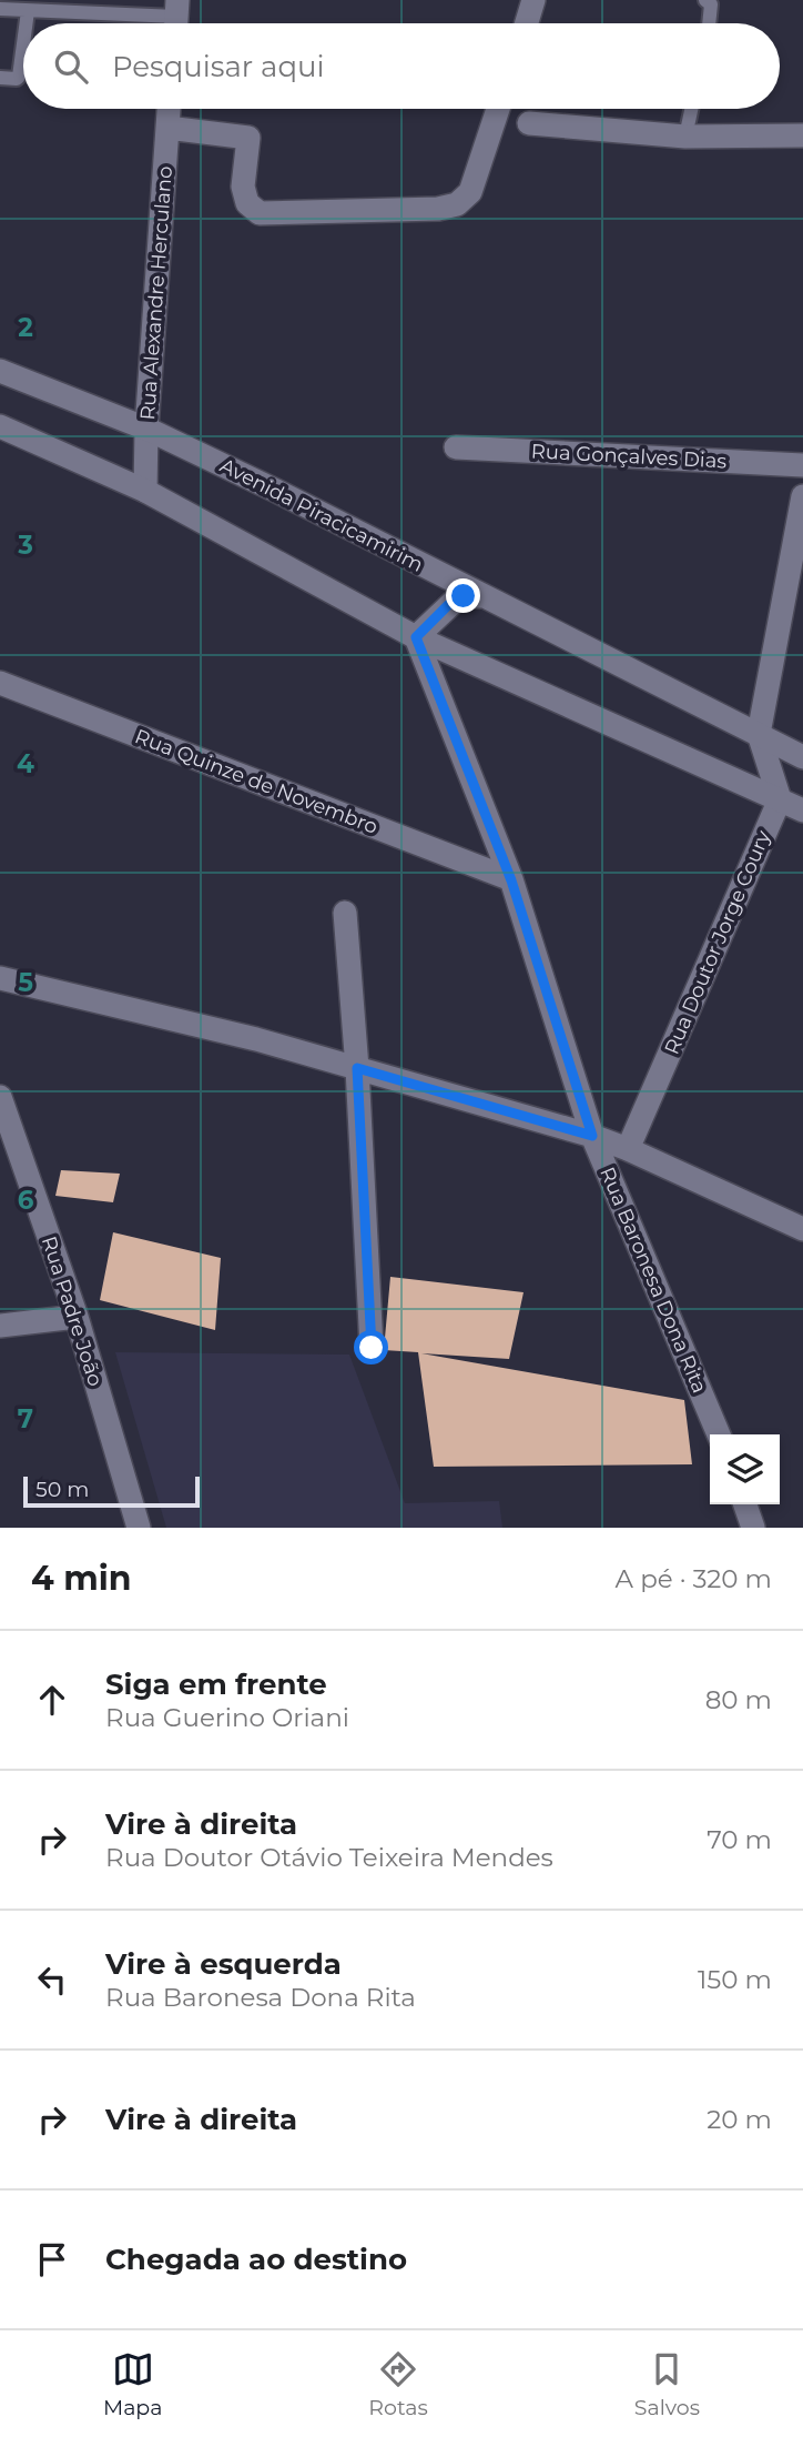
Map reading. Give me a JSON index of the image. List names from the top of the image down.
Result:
{
  "streets": {
    "street": [
      "Rua Alexandre Herculano",
      "Rua Gonçalves Dias",
      "Avenida Piracicamirim",
      "Rua Quinze de Novembro",
      "Rua Doutor Jorge Coury",
      "Rua Baronesa Dona Rita",
      "Rua Padre João"
    ]
  },
  "crossings": [
    ["Rua Alexandre Herculano", "Avenida Piracicamirim"],
    ["Rua Quinze de Novembro", "Rua Baronesa Dona Rita"]
  ],
  "scale_bar": "50 m",
  "page": {
    "search": "Pesquisar aqui",
    "scale": "50 m",
    "heading": ["4 min", "A pé · 320 m"],
    "list": [
      ["Siga em frente", "Rua Guerino Oriani", "80 m"],
      ["Vire à direita", "Rua Doutor Otávio Teixeira Mendes", "70 m"],
      ["Vire à esquerda", "Rua Baronesa Dona Rita", "150 m"],
      ["Vire à direita", "20 m"],
      "Chegada ao destino"
    ],
    "nav": ["Mapa", "Rotas", "Salvos"]
  },
  "grid": {
    "rows": [
      "2",
      "3",
      "4",
      "5",
      "6",
      "7"
    ]
  }
}
